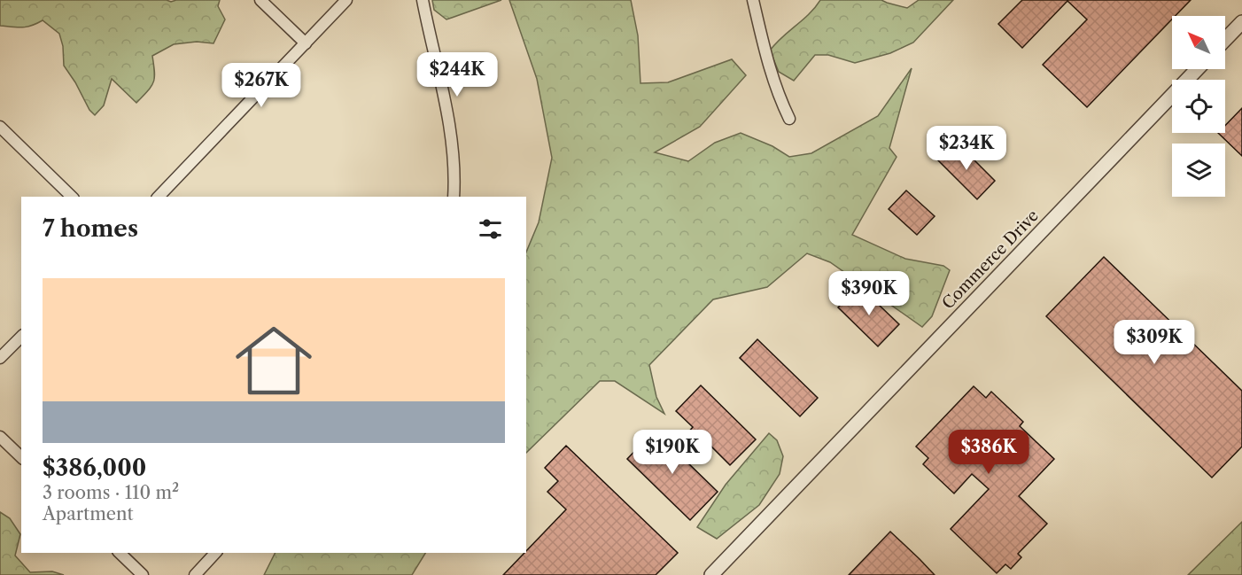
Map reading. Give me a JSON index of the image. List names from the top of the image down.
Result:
{
  "streets": {
    "street": ["Commerce Drive"]
  },
  "north": "top left",
  "page": {
    "price": [
      "$244K",
      "$267K",
      "$234K",
      "$390K",
      "$309K",
      "$190K",
      "$386K"
    ],
    "heading": "7 homes",
    "list": [
      {
        "name": "$386,000",
        "note": "3 rooms · 110 m² · Apartment"
      }
    ]
  }
}
